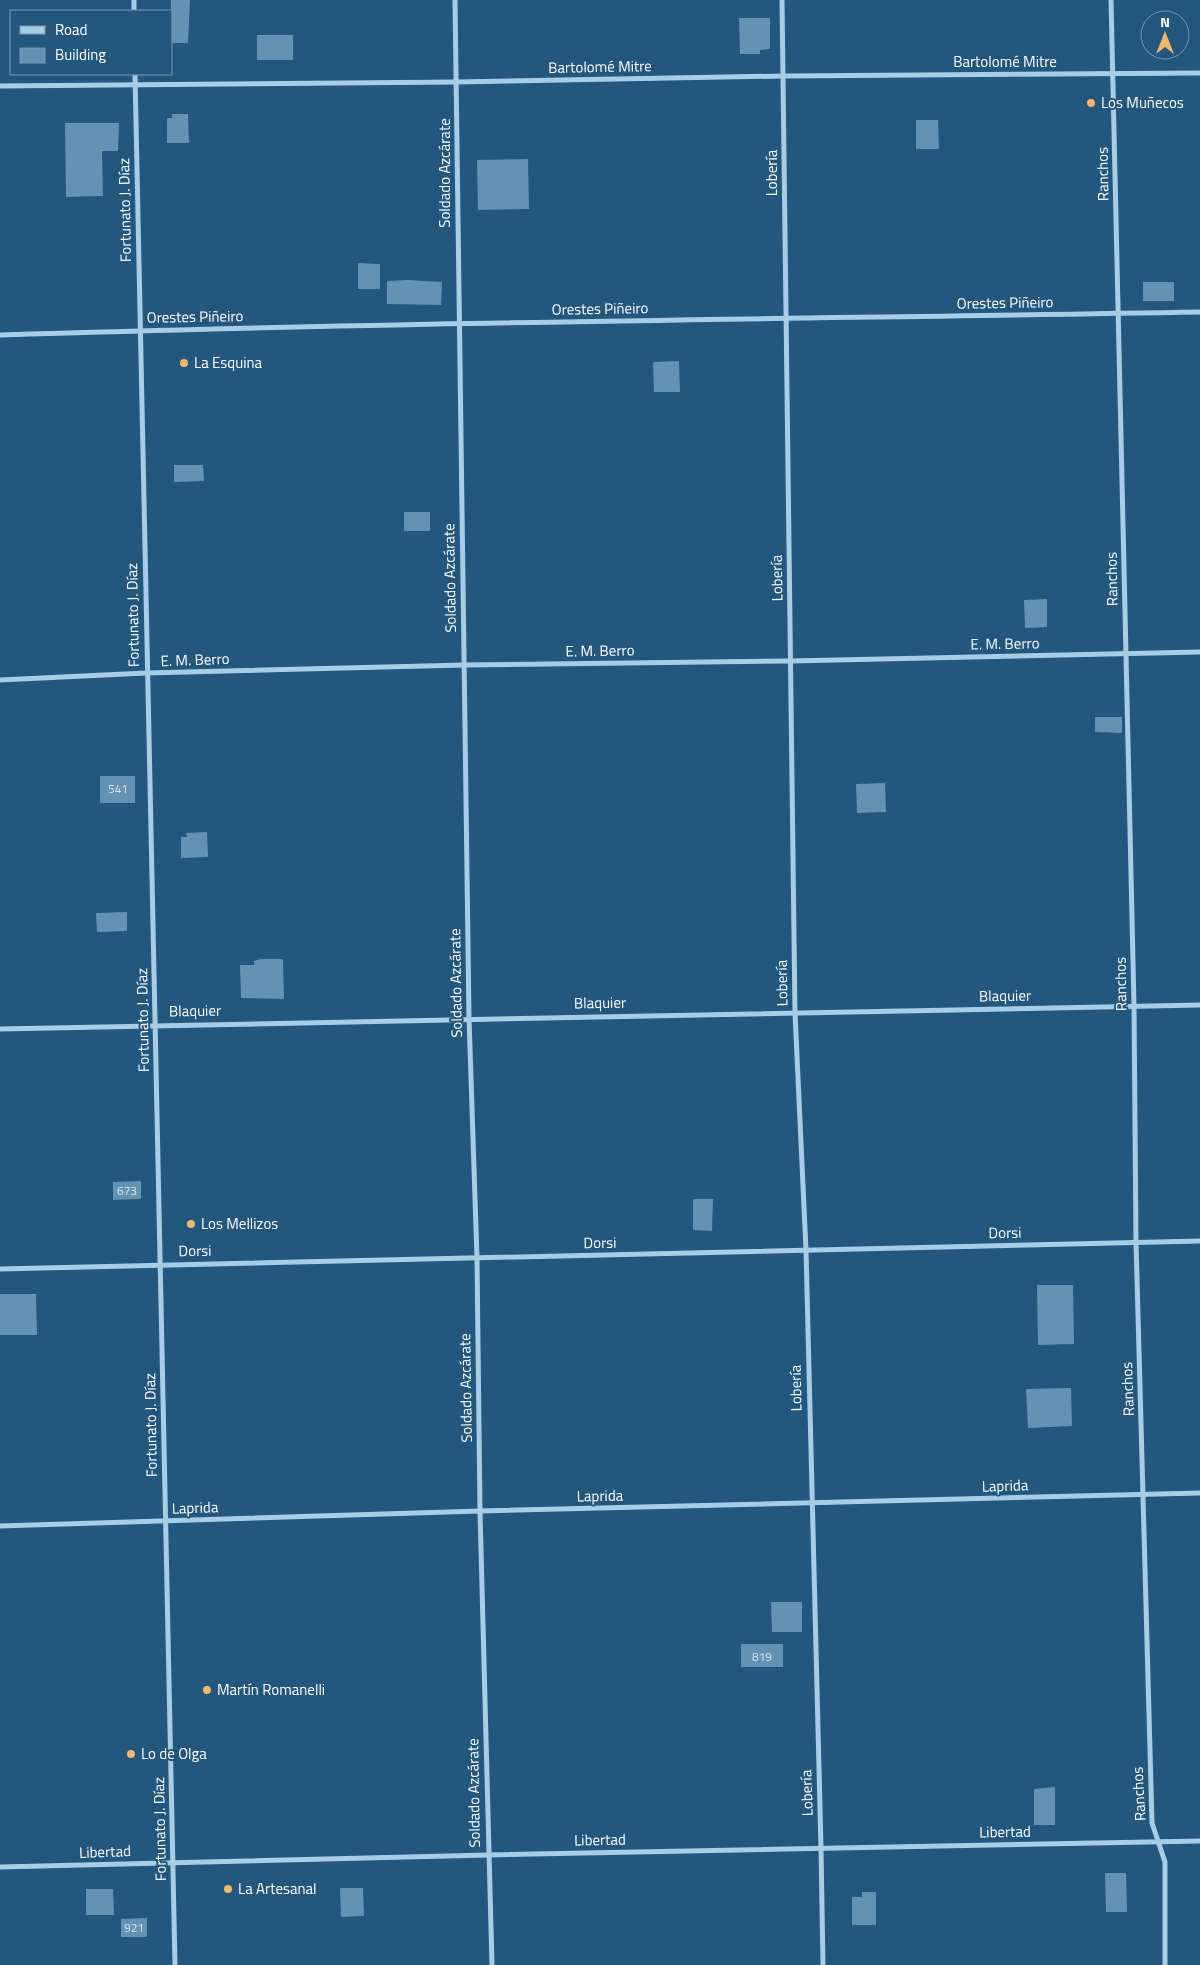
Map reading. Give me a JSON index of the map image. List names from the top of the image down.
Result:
{
  "streets": {
    "street": [
      "Bartolomé Mitre",
      "Soldado Azcárate",
      "Lobería",
      "Ranchos",
      "Fortunato J. Díaz",
      "Orestes Piñeiro",
      "E. M. Berro",
      "Blaquier",
      "Dorsi",
      "Laprida",
      "Libertad"
    ]
  },
  "crossings": [
    ["Bartolomé Mitre", "Soldado Azcárate"],
    ["Bartolomé Mitre", "Lobería"],
    ["Bartolomé Mitre", "Ranchos"],
    ["Bartolomé Mitre", "Fortunato J. Díaz"],
    ["Soldado Azcárate", "Orestes Piñeiro"],
    ["Soldado Azcárate", "E. M. Berro"],
    ["Soldado Azcárate", "Blaquier"],
    ["Soldado Azcárate", "Dorsi"],
    ["Soldado Azcárate", "Laprida"],
    ["Soldado Azcárate", "Libertad"],
    ["Lobería", "Orestes Piñeiro"],
    ["Lobería", "E. M. Berro"],
    ["Lobería", "Blaquier"],
    ["Lobería", "Dorsi"],
    ["Lobería", "Laprida"],
    ["Lobería", "Libertad"],
    ["Ranchos", "Orestes Piñeiro"],
    ["Ranchos", "E. M. Berro"],
    ["Ranchos", "Blaquier"],
    ["Ranchos", "Dorsi"],
    ["Ranchos", "Laprida"],
    ["Ranchos", "Libertad"],
    ["Fortunato J. Díaz", "Orestes Piñeiro"],
    ["Fortunato J. Díaz", "E. M. Berro"],
    ["Fortunato J. Díaz", "Blaquier"],
    ["Fortunato J. Díaz", "Dorsi"],
    ["Fortunato J. Díaz", "Laprida"],
    ["Fortunato J. Díaz", "Libertad"]
  ],
  "places": [
    "Los Muñecos",
    "La Esquina",
    "Los Mellizos",
    "Martín Romanelli",
    "Lo de Olga",
    "La Artesanal"
  ],
  "house_numbers": [
    "541",
    "673",
    "819",
    "921"
  ],
  "legend": ["Road", "Building"],
  "north": "top"
}
